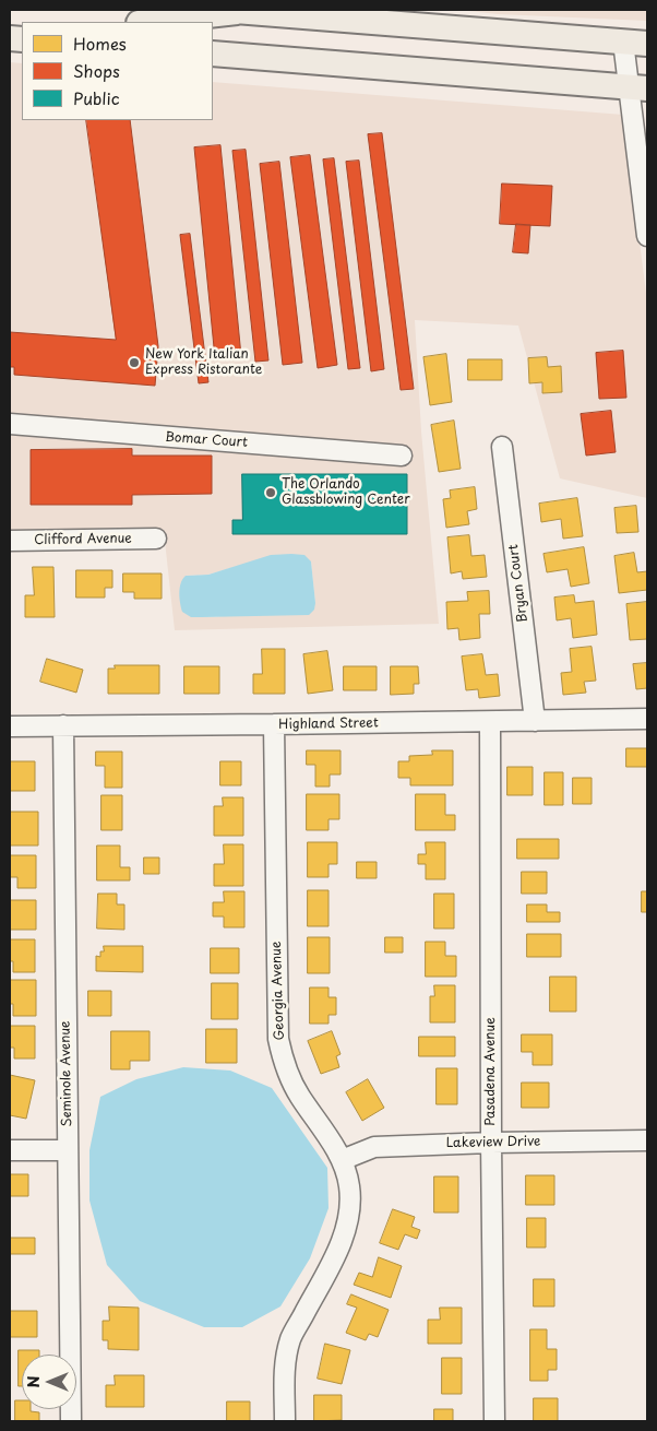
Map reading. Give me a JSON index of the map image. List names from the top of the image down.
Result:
{
  "streets": {
    "street": [
      "Bomar Court",
      "Clifford Avenue",
      "Bryan Court",
      "Highland Street",
      "Georgia Avenue",
      "Pasadena Avenue",
      "Seminole Avenue",
      "Lakeview Drive"
    ]
  },
  "crossings": [
    ["Bryan Court", "Highland Street"],
    ["Highland Street", "Georgia Avenue"],
    ["Highland Street", "Pasadena Avenue"],
    ["Highland Street", "Seminole Avenue"],
    ["Georgia Avenue", "Lakeview Drive"],
    ["Pasadena Avenue", "Lakeview Drive"]
  ],
  "places": ["New York Italian Express Ristorante", "The Orlando Glassblowing Center"],
  "legend": ["Homes", "Shops", "Public"],
  "north": "left"
}
